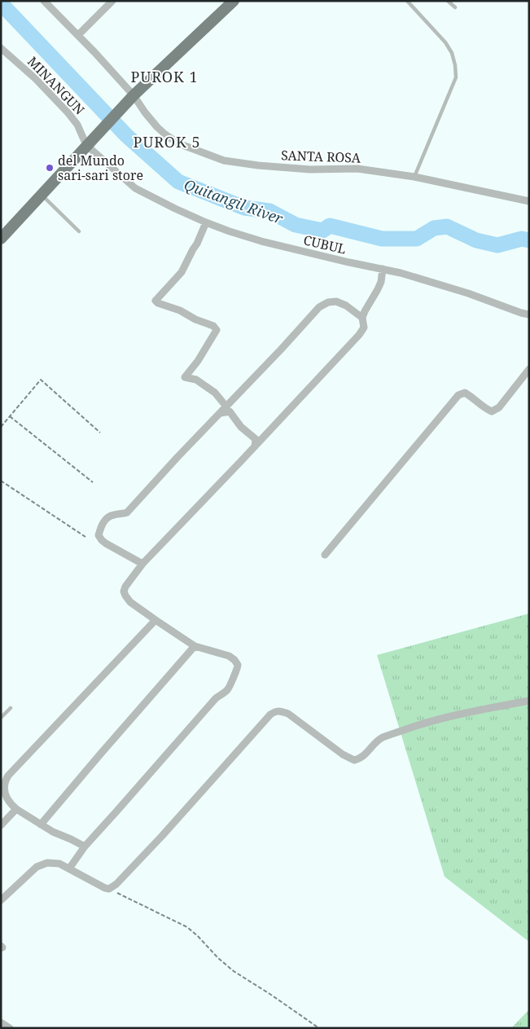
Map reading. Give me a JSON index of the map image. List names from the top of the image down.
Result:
{
  "streets": {
    "street": ["MINANGUN", "SANTA ROSA", "CUBUL"]
  },
  "crossings": [
    ["MINANGUN", "CUBUL"]
  ],
  "districts": ["PUROK 1", "PUROK 5"],
  "water": ["Quitangil River"],
  "places": ["del Mundo sari-sari store"]
}
